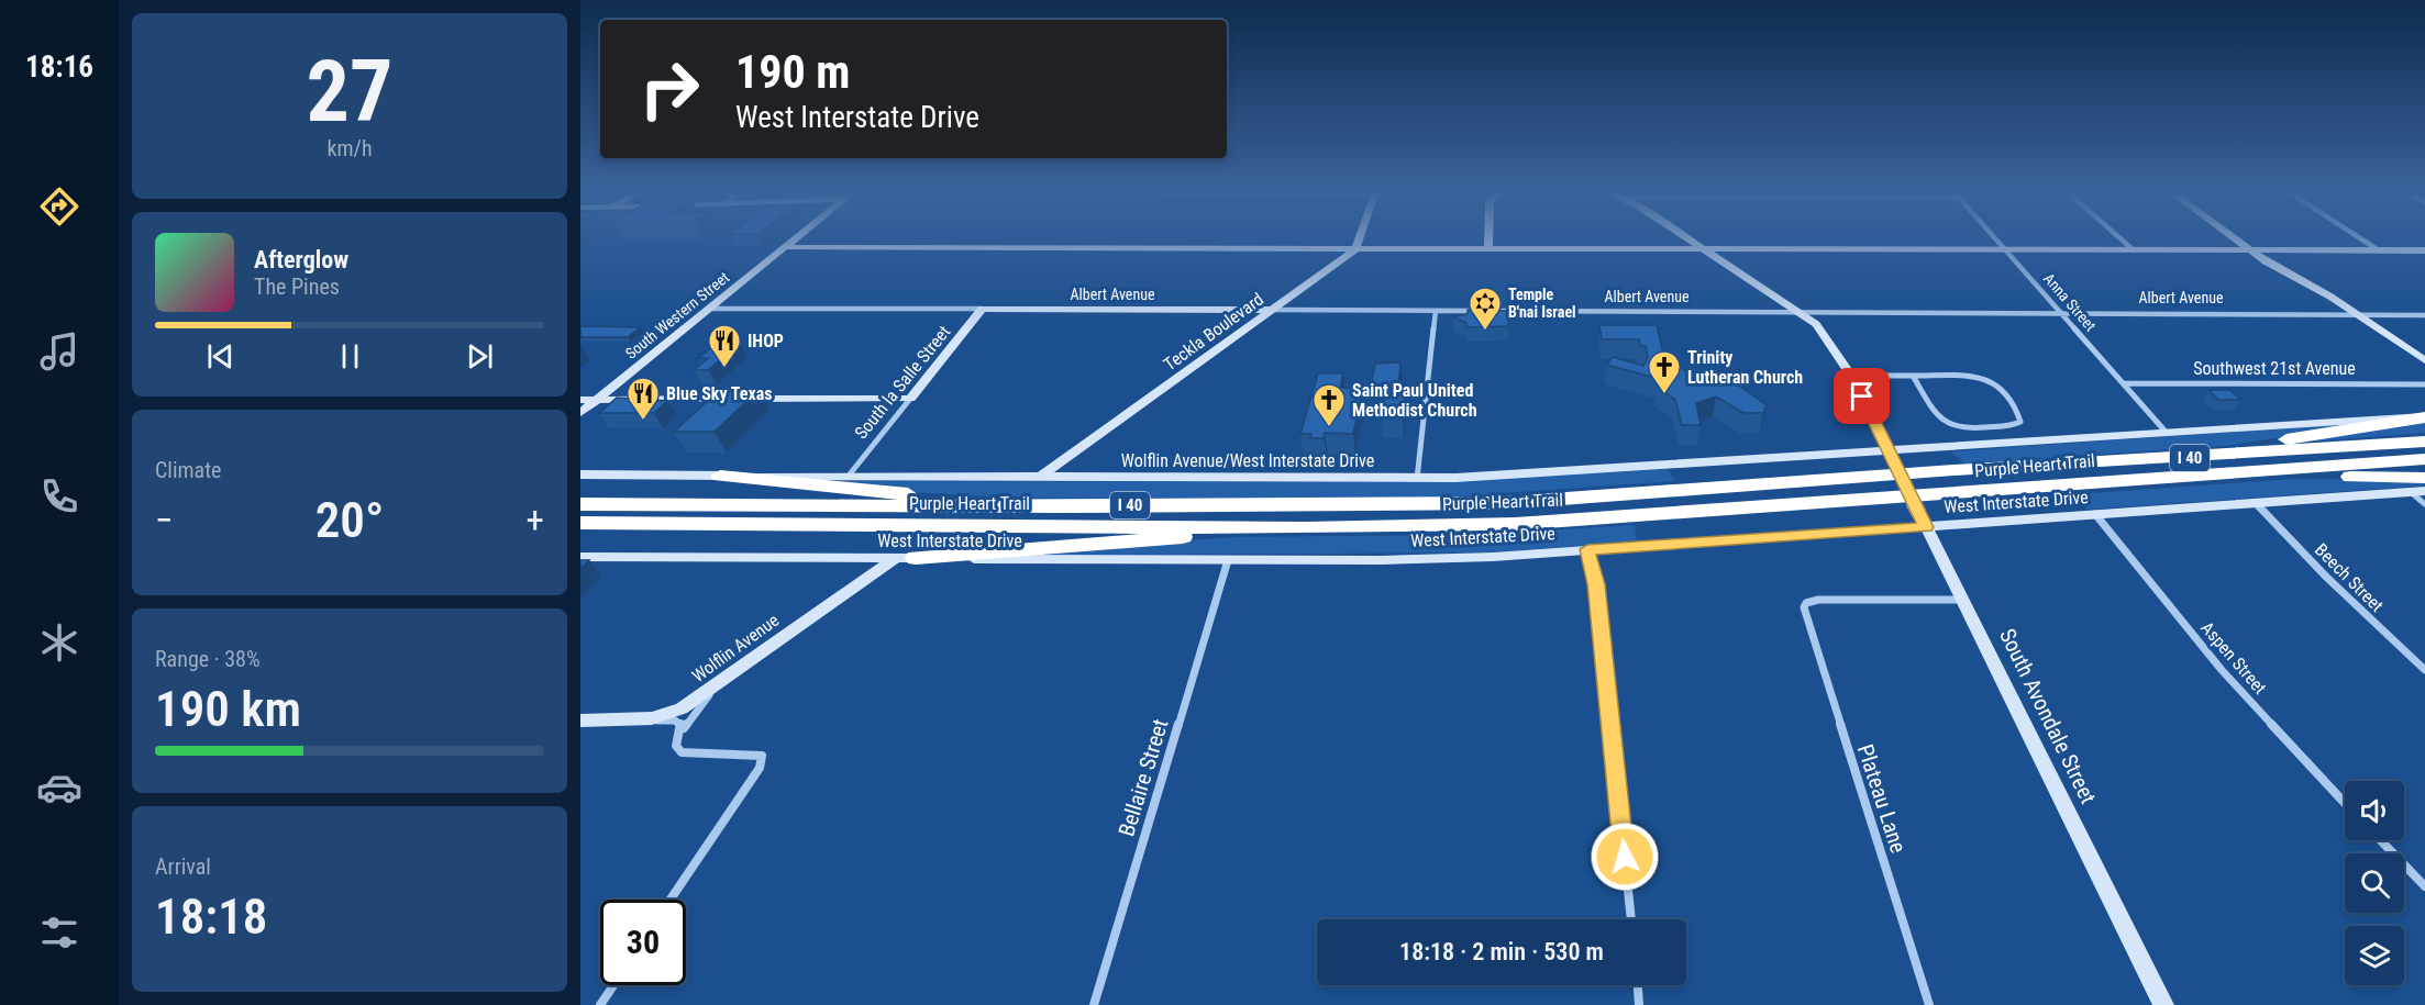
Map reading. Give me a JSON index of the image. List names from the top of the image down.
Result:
{
  "streets": {
    "highway": ["I 40", "Purple Heart Trail"],
    "main road": [
      "Albert Avenue",
      "South Western Street",
      "Teckla Boulevard",
      "South la Salle Street",
      "Wolflin Avenue/West Interstate Drive",
      "West Interstate Drive",
      "Wolflin Avenue",
      "South Avondale Street"
    ],
    "street": [
      "Anna Street",
      "Southwest 21st Avenue",
      "Beech Street",
      "Aspen Street",
      "Bellaire Street",
      "Plateau Lane"
    ]
  },
  "crossings": [
    ["Albert Avenue", "Anna Street"],
    ["Albert Avenue", "South Western Street"],
    ["Albert Avenue", "Teckla Boulevard"],
    ["Albert Avenue", "South la Salle Street"],
    ["Albert Avenue", "South Avondale Street"],
    ["Anna Street", "Southwest 21st Avenue"],
    ["Teckla Boulevard", "Wolflin Avenue/West Interstate Drive"],
    ["Wolflin Avenue/West Interstate Drive", "South Avondale Street"],
    ["West Interstate Drive", "Beech Street"],
    ["West Interstate Drive", "Wolflin Avenue"],
    ["West Interstate Drive", "Aspen Street"],
    ["West Interstate Drive", "South Avondale Street"],
    ["West Interstate Drive", "Bellaire Street"],
    ["South Avondale Street", "Plateau Lane"]
  ],
  "places": {
    "synagogue": ["Temple B'nai Israel"],
    "restaurant": ["IHOP", "Blue Sky Texas"],
    "church": ["Trinity Lutheran Church", "Saint Paul United Methodist Church"]
  },
  "page": {
    "tabs": "18:16",
    "tile": [
      ["27", "km/h"],
      "Climate",
      ["Range · 38%", "190 km"],
      ["Arrival", "18:18"]
    ],
    "turn": ["190 m", "West Interstate Drive"],
    "song": ["Afterglow", "The Pines"],
    "heat": ["−", "20°", "+"],
    "limit": "30",
    "trip": "18:18 · 2 min · 530 m"
  }
}
